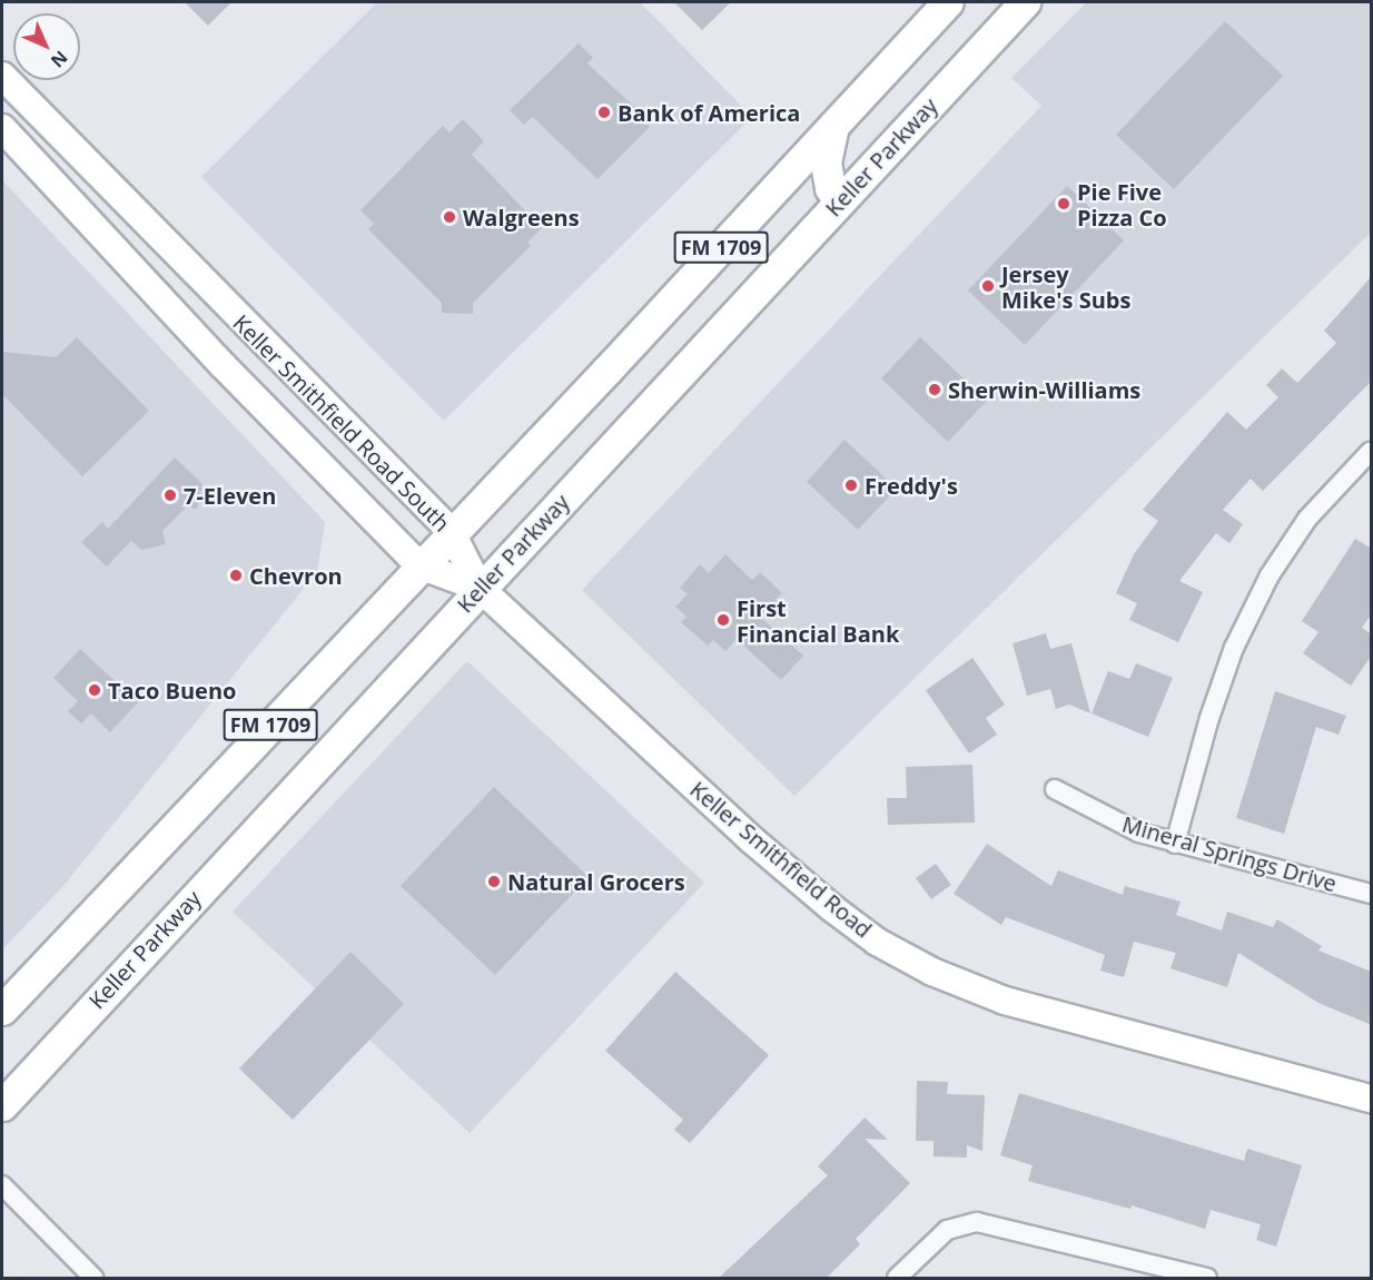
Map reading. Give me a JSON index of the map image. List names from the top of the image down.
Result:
{
  "streets": {
    "main road": [
      "Keller Parkway",
      "FM 1709",
      "Keller Smithfield Road South",
      "Keller Smithfield Road"
    ],
    "street": ["Mineral Springs Drive"]
  },
  "crossings": [
    ["Keller Parkway", "Keller Smithfield Road South"],
    ["Keller Parkway", "Keller Smithfield Road"],
    ["FM 1709", "Keller Smithfield Road South"],
    ["Keller Smithfield Road South", "Keller Smithfield Road"]
  ],
  "places": [
    "Bank of America",
    "Pie Five Pizza Co",
    "Walgreens",
    "Jersey Mike's Subs",
    "Sherwin-Williams",
    "Freddy's",
    "7-Eleven",
    "Chevron",
    "First Financial Bank",
    "Taco Bueno",
    "Natural Grocers"
  ],
  "north": "bottom right"
}
